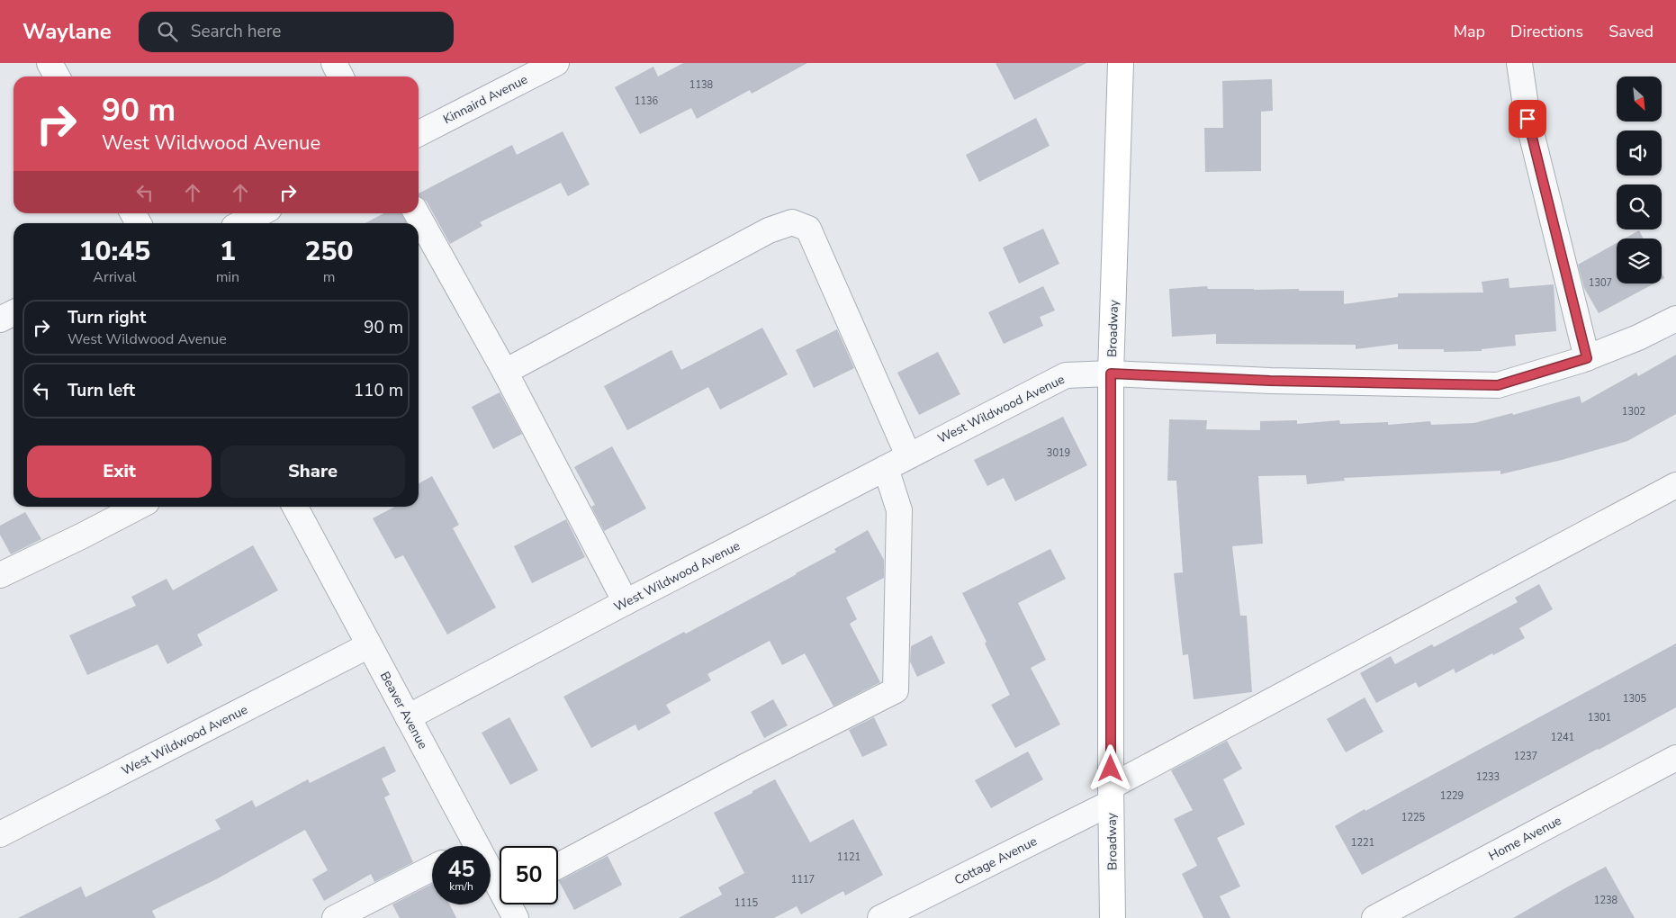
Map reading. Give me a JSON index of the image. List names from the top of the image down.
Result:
{
  "streets": {
    "main road": ["Broadway"],
    "street": [
      "Kinnaird Avenue",
      "West Wildwood Avenue",
      "Beaver Avenue",
      "Home Avenue",
      "Cottage Avenue"
    ]
  },
  "crossings": [
    ["Broadway", "West Wildwood Avenue"],
    ["Broadway", "Cottage Avenue"],
    ["West Wildwood Avenue", "Beaver Avenue"]
  ],
  "house_numbers": [
    "1138",
    "1136",
    "1307",
    "1302",
    "3019",
    "1305",
    "1301",
    "1241",
    "1237",
    "1233",
    "1229",
    "1225",
    "1221",
    "1121",
    "1117",
    "1238",
    "1115"
  ],
  "north": "bottom right",
  "page": {
    "header": "Waylane",
    "search": "Search here",
    "nav": ["Map", "Directions", "Saved"],
    "turn": ["90 m", "West Wildwood Avenue"],
    "eta": [
      "10:45",
      "Arrival",
      "1",
      "min",
      "250",
      "m"
    ],
    "list": [
      {
        "name": "Turn right",
        "note": "West Wildwood Avenue",
        "value": "90 m"
      },
      {
        "name": "Turn left",
        "value": "110 m"
      }
    ],
    "buttons": ["Exit", "Share"],
    "speed": "45 km/h",
    "limit": "50"
  }
}
